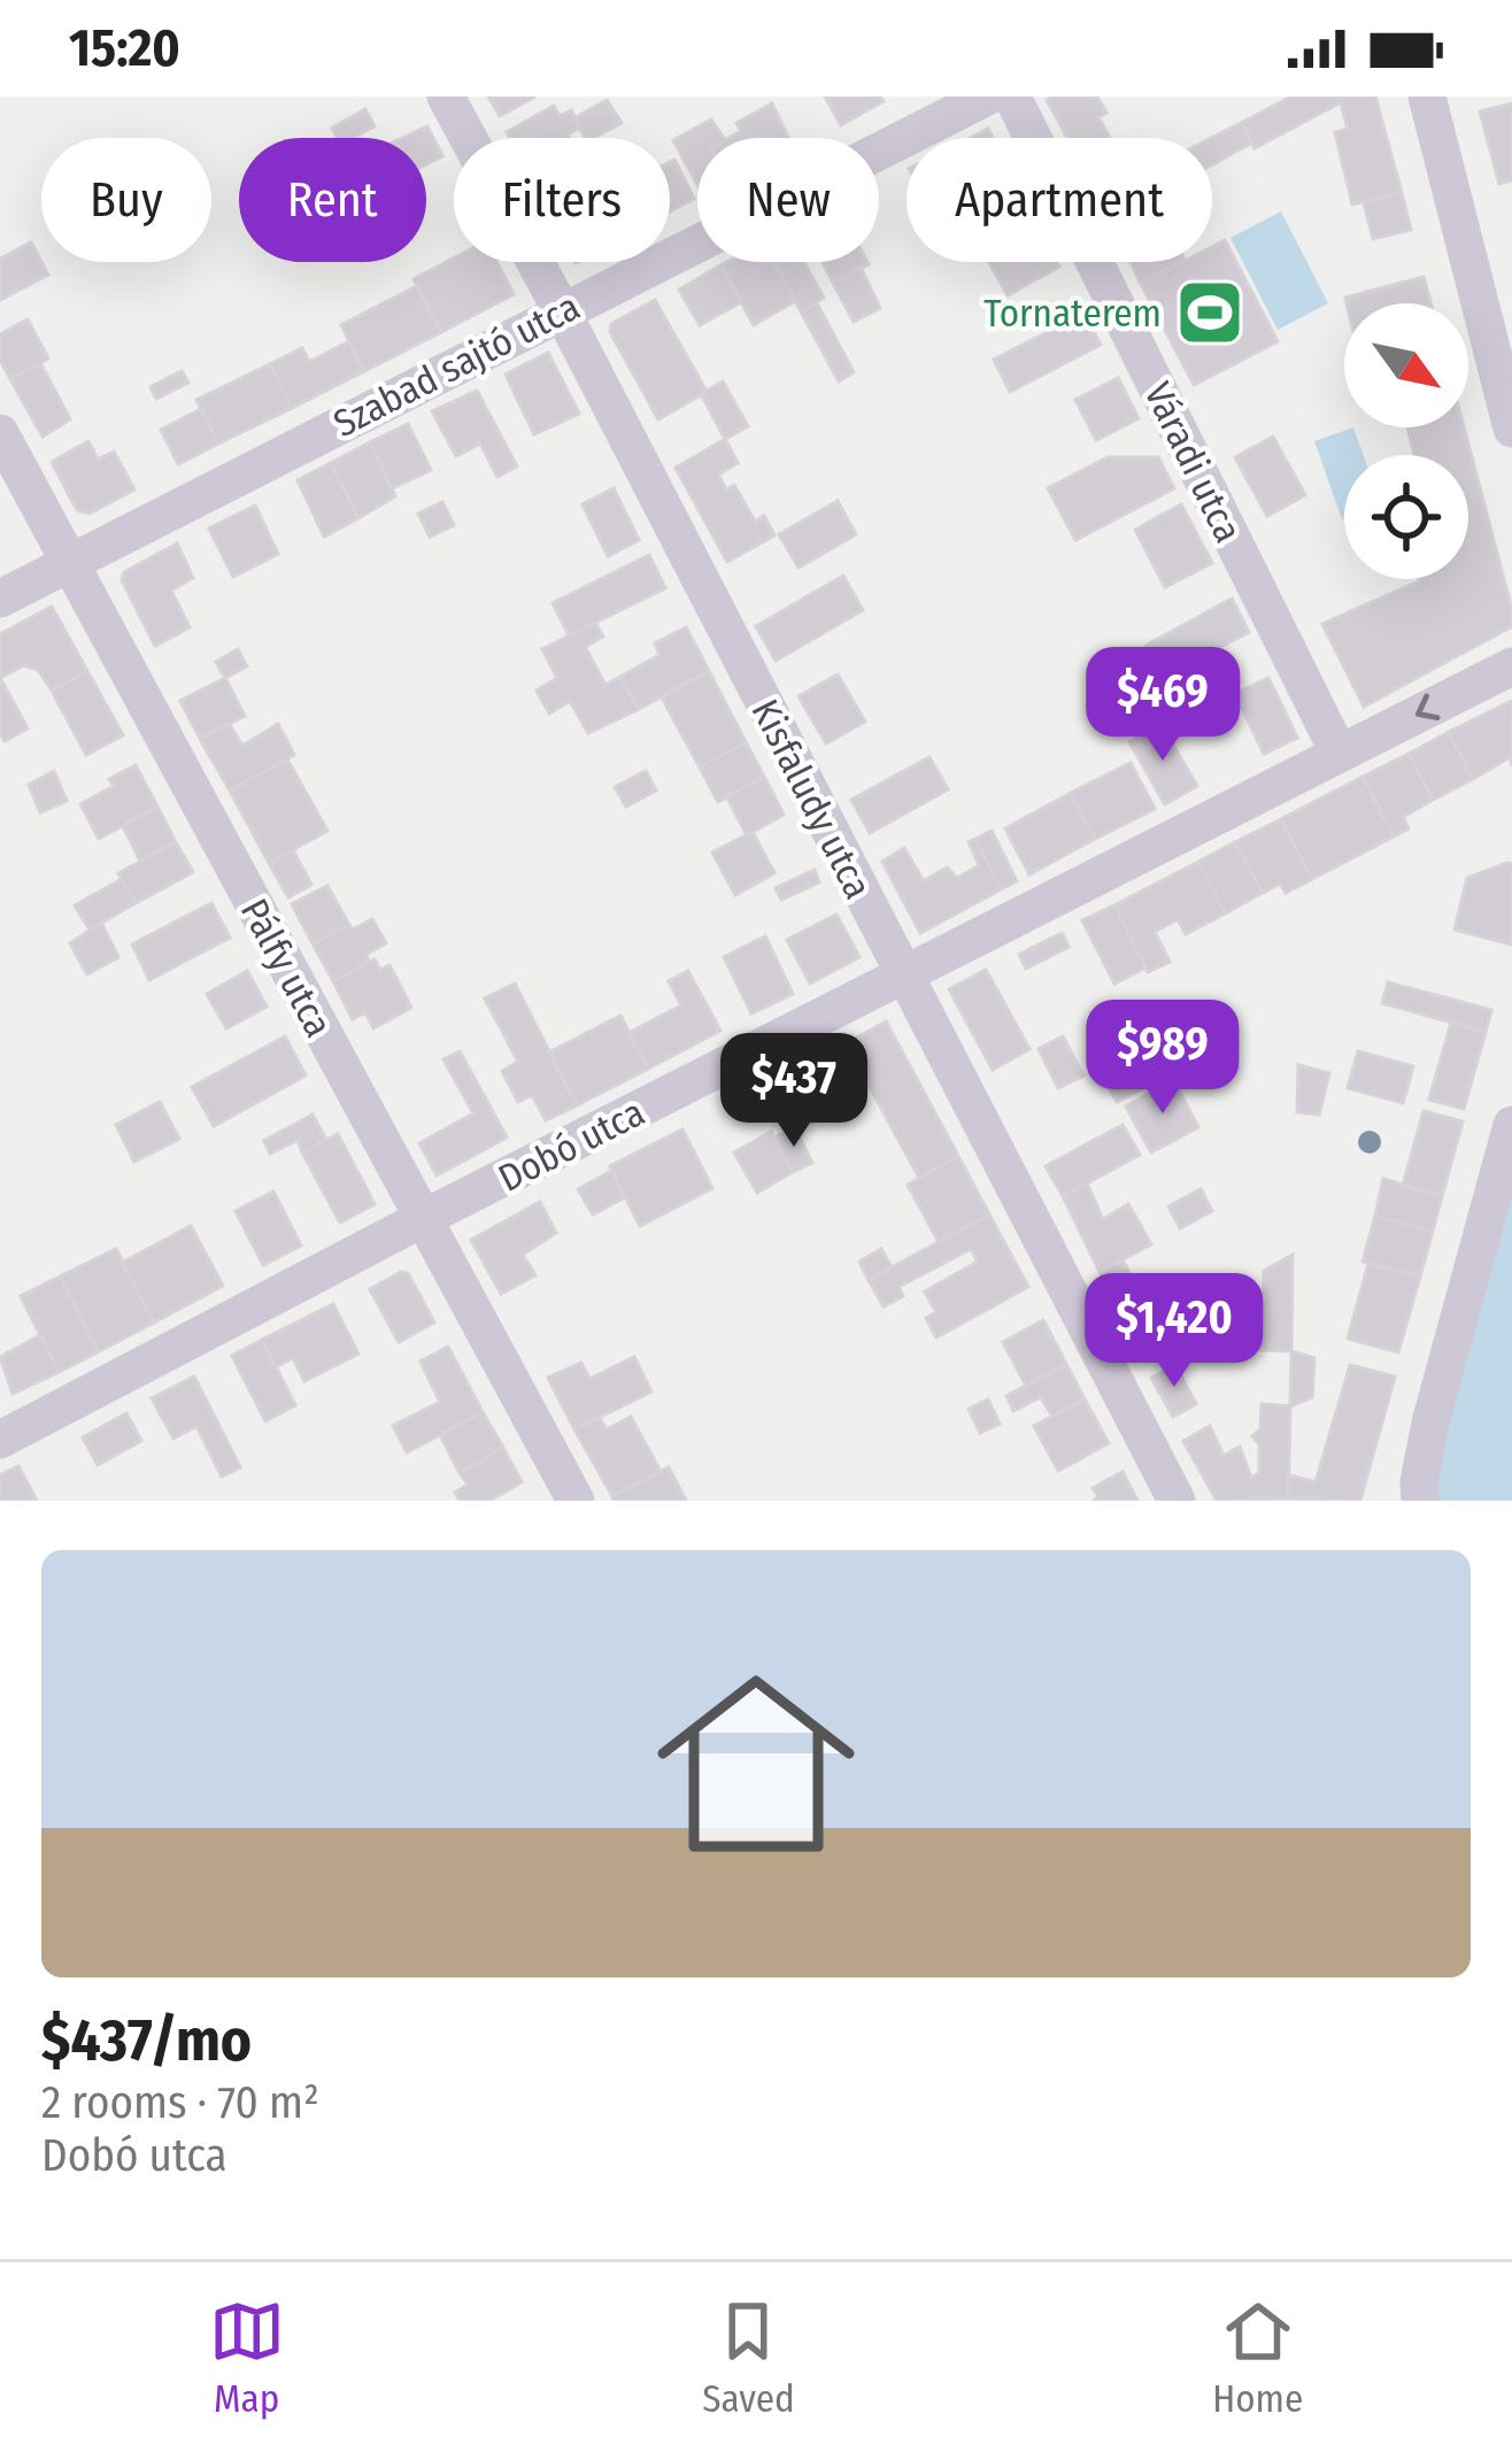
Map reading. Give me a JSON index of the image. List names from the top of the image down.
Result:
{
  "streets": {
    "street": [
      "Szabad sajtó utca",
      "Váradi utca",
      "Kisfaludy utca",
      "Pálfy utca",
      "Dobó utca"
    ]
  },
  "crossings": [
    ["Szabad sajtó utca", "Kisfaludy utca"],
    ["Szabad sajtó utca", "Pálfy utca"],
    ["Váradi utca", "Dobó utca"],
    ["Kisfaludy utca", "Dobó utca"],
    ["Pálfy utca", "Dobó utca"]
  ],
  "places": {
    "sports": ["Tornaterem"]
  },
  "north": "bottom right",
  "page": {
    "status": "15:20",
    "chip": [
      "Buy",
      "Rent",
      "Filters",
      "New",
      "Apartment"
    ],
    "price": [
      "$469",
      "$989",
      "$437",
      "$1,420"
    ],
    "list": [
      {
        "name": "$437/mo",
        "note": "2 rooms · 70 m² · Dobó utca"
      }
    ],
    "tabs": ["Map", "Saved", "Home"]
  }
}
